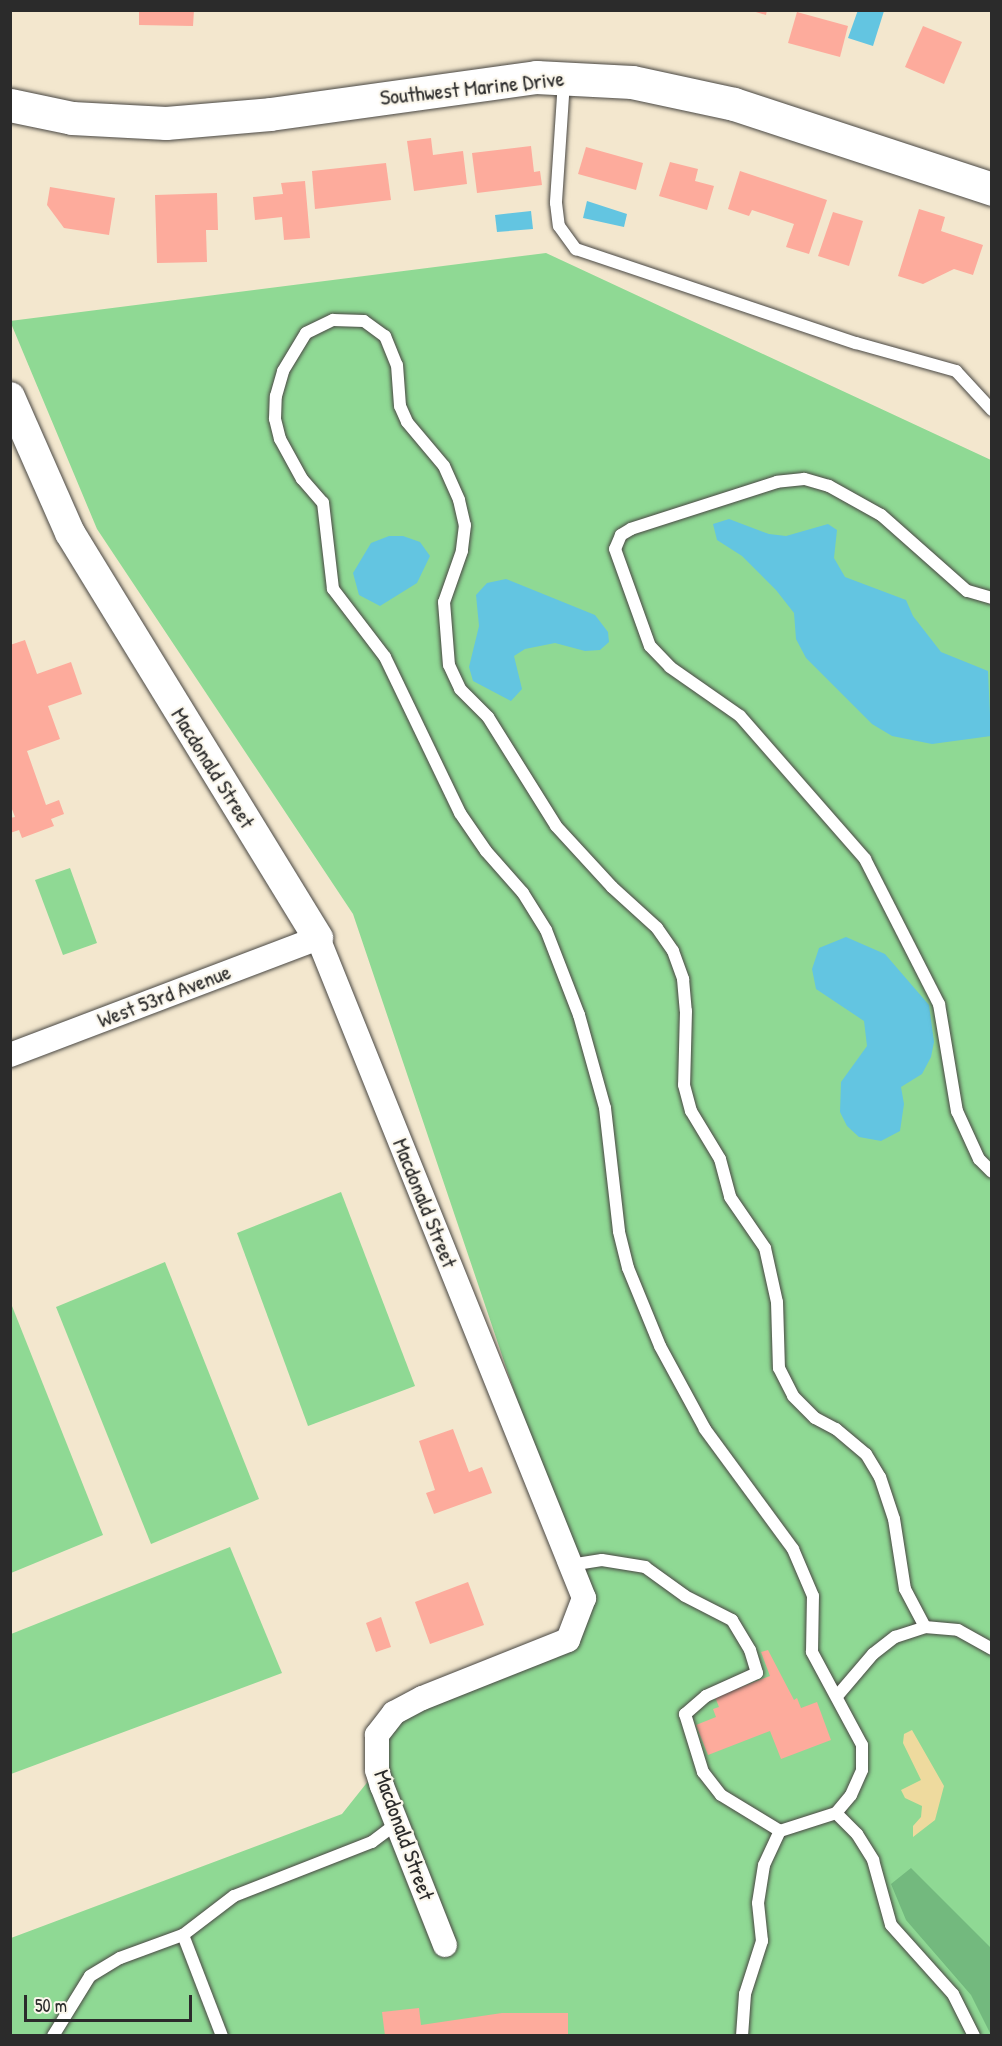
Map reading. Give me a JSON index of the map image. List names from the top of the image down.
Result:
{
  "streets": {
    "main road": ["Southwest Marine Drive"],
    "street": ["Macdonald Street", "West 53rd Avenue"]
  },
  "crossings": [
    ["Macdonald Street", "West 53rd Avenue"]
  ],
  "scale_bar": "50 m"
}
